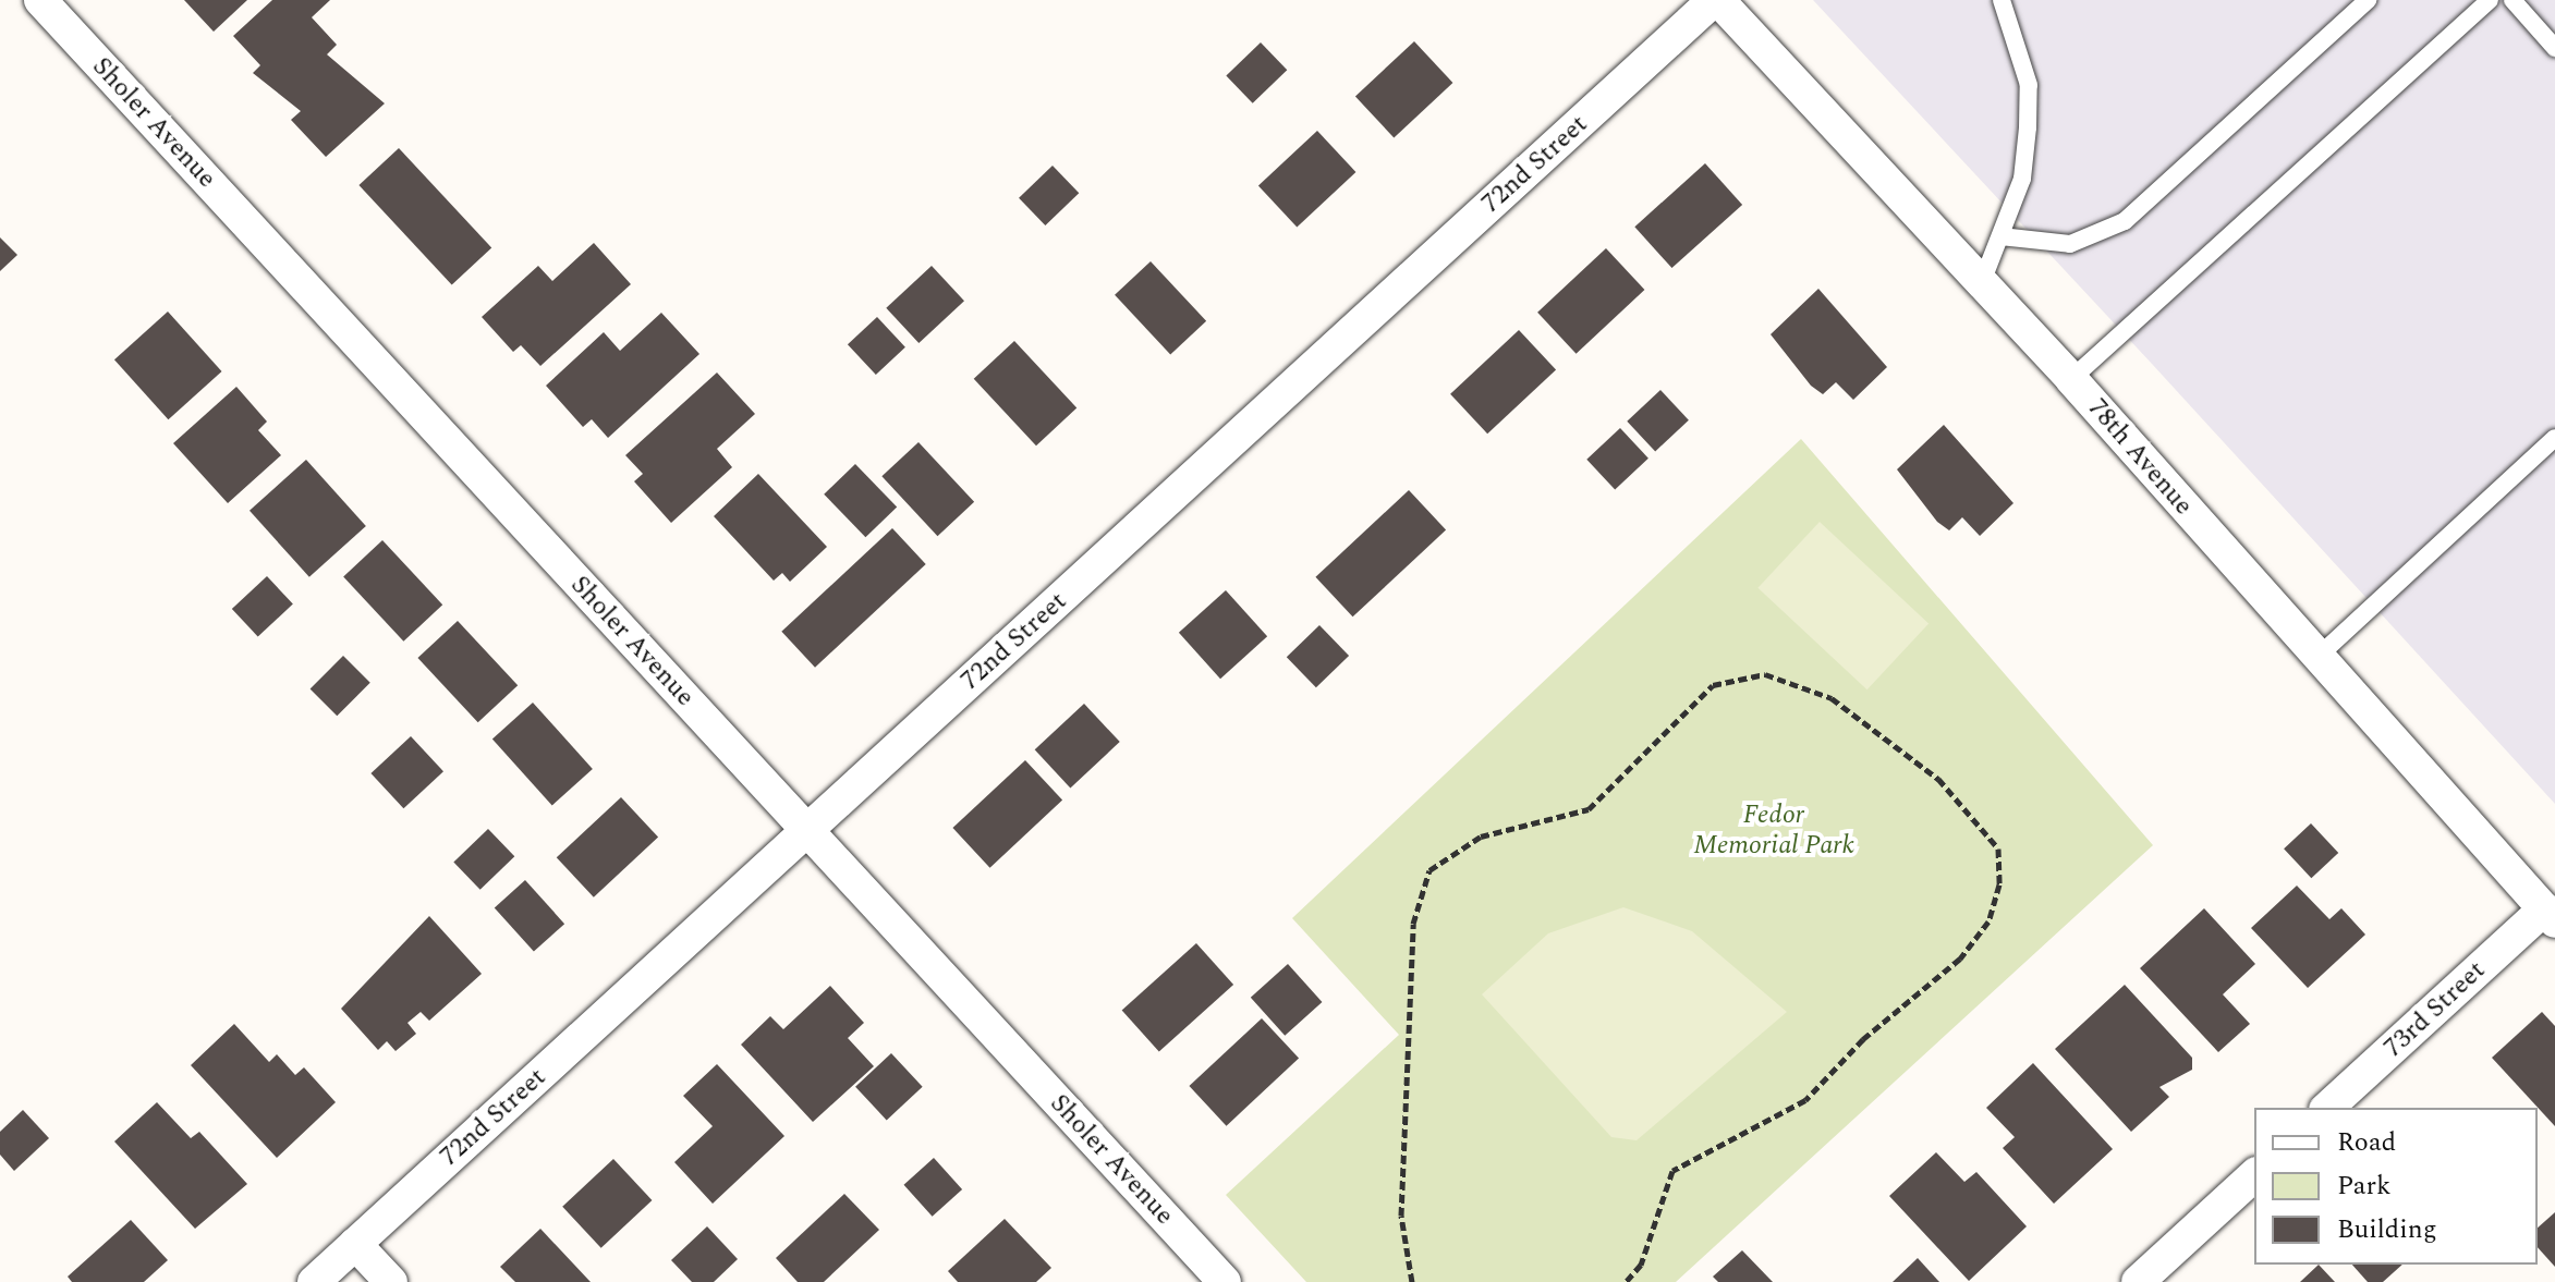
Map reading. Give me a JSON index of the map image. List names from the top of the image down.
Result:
{
  "streets": {
    "street": [
      "Sholer Avenue",
      "72nd Street",
      "78th Avenue",
      "73rd Street"
    ]
  },
  "crossings": [
    ["Sholer Avenue", "72nd Street"],
    ["72nd Street", "78th Avenue"],
    ["78th Avenue", "73rd Street"]
  ],
  "parks": ["Fedor Memorial Park"],
  "legend": ["Road", "Park", "Building"]
}
